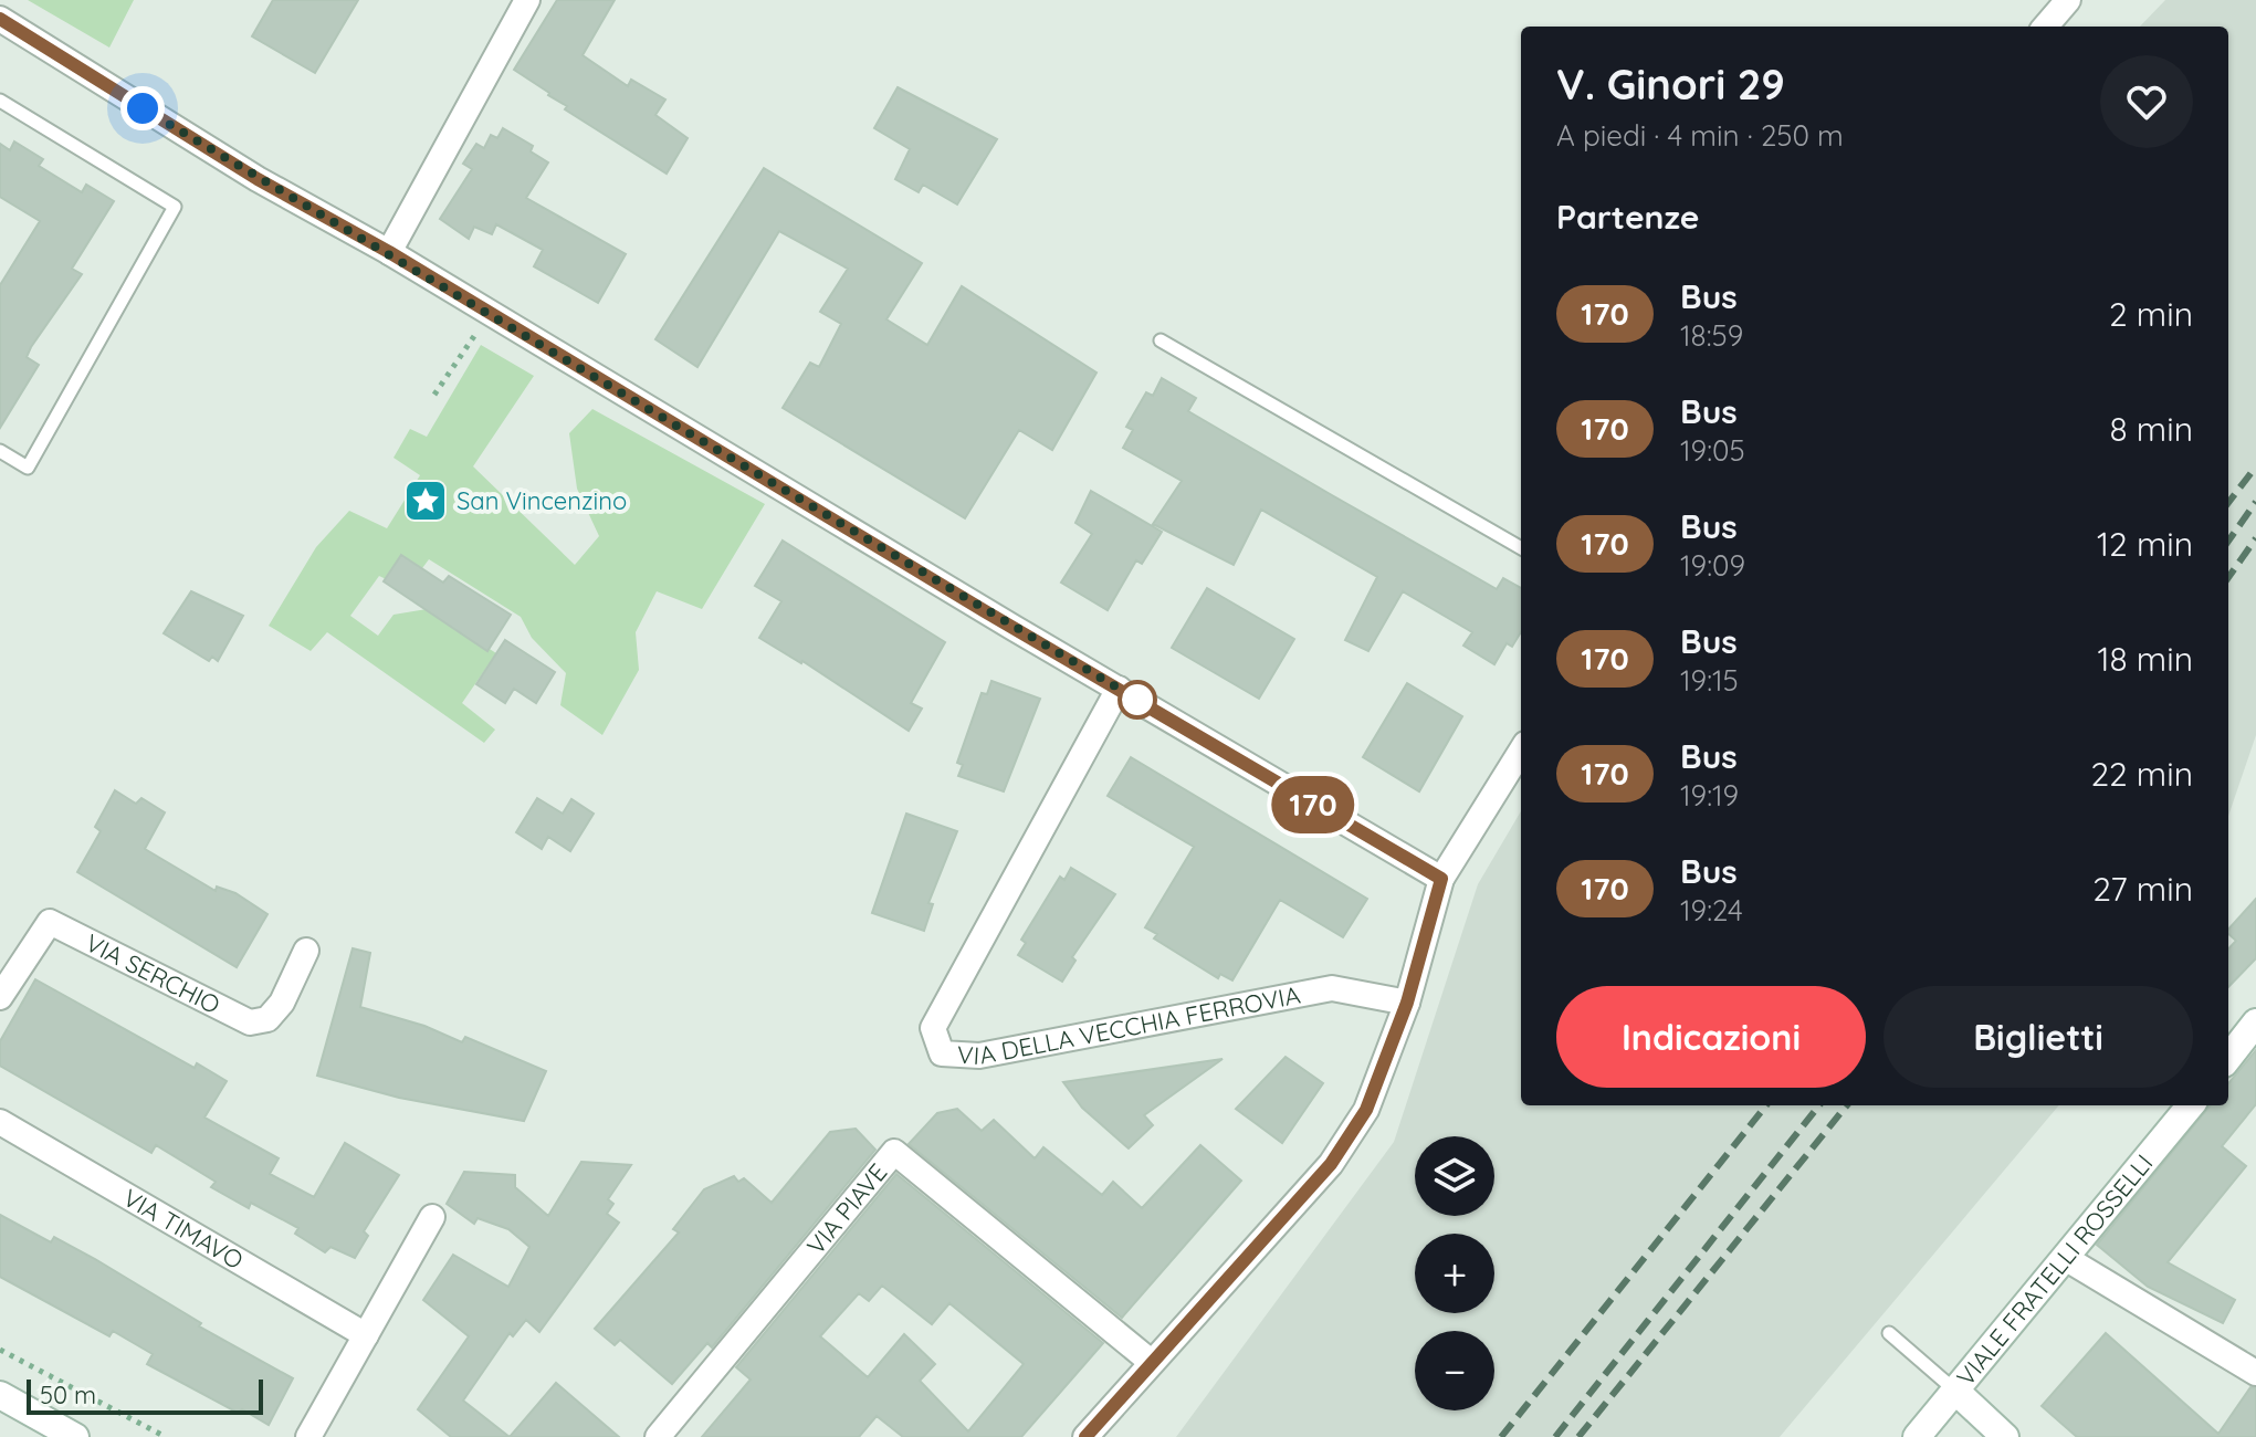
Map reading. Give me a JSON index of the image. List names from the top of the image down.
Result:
{
  "streets": {
    "street": [
      "VIA SERCHIO",
      "VIA DELLA VECCHIA FERROVIA",
      "VIA PIAVE",
      "VIA TIMAVO",
      "VIALE FRATELLI ROSSELLI"
    ]
  },
  "places": {
    "place": ["San Vincenzino"]
  },
  "lines": ["bus line 170"],
  "scale_bar": "50 m",
  "page": {
    "on_map": "170",
    "heading": [
      ["V. Ginori 29", "A piedi · 4 min · 250 m"],
      "Partenze"
    ],
    "list": [
      {
        "mark": "170",
        "name": "Bus",
        "note": "18:59",
        "value": "2 min"
      },
      {
        "mark": "170",
        "name": "Bus",
        "note": "19:05",
        "value": "8 min"
      },
      {
        "mark": "170",
        "name": "Bus",
        "note": "19:09",
        "value": "12 min"
      },
      {
        "mark": "170",
        "name": "Bus",
        "note": "19:15",
        "value": "18 min"
      },
      {
        "mark": "170",
        "name": "Bus",
        "note": "19:19",
        "value": "22 min"
      },
      {
        "mark": "170",
        "name": "Bus",
        "note": "19:24",
        "value": "27 min"
      }
    ],
    "buttons": ["Indicazioni", "Biglietti"],
    "map_buttons": ["+", "−"],
    "scale": "50 m"
  }
}
